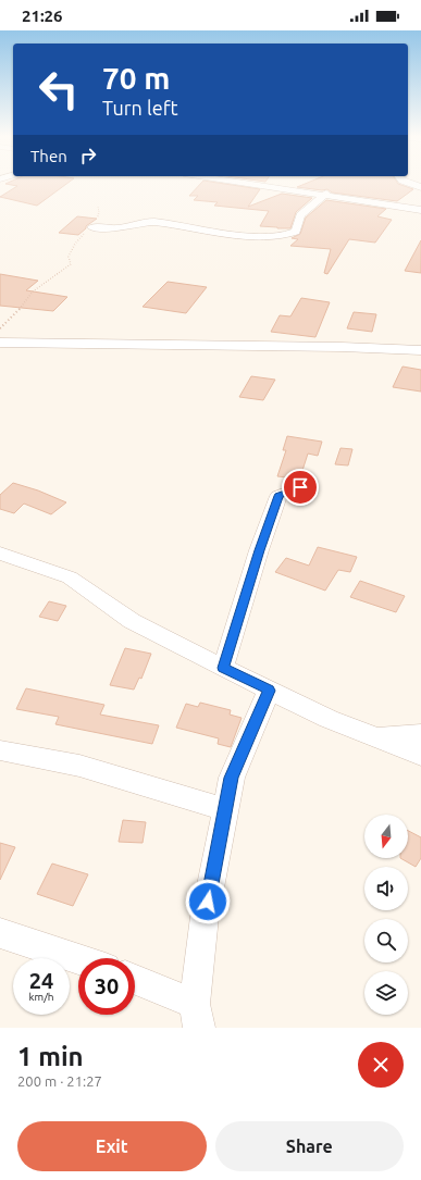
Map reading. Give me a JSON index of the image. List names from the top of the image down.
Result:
{
  "north": "bottom",
  "page": {
    "status": "21:26",
    "turn": ["70 m", "Turn left"],
    "then": "Then",
    "speed": "24 km/h",
    "limit": "30",
    "heading": ["1 min", "200 m · 21:27"],
    "buttons": ["Exit", "Share"]
  }
}
